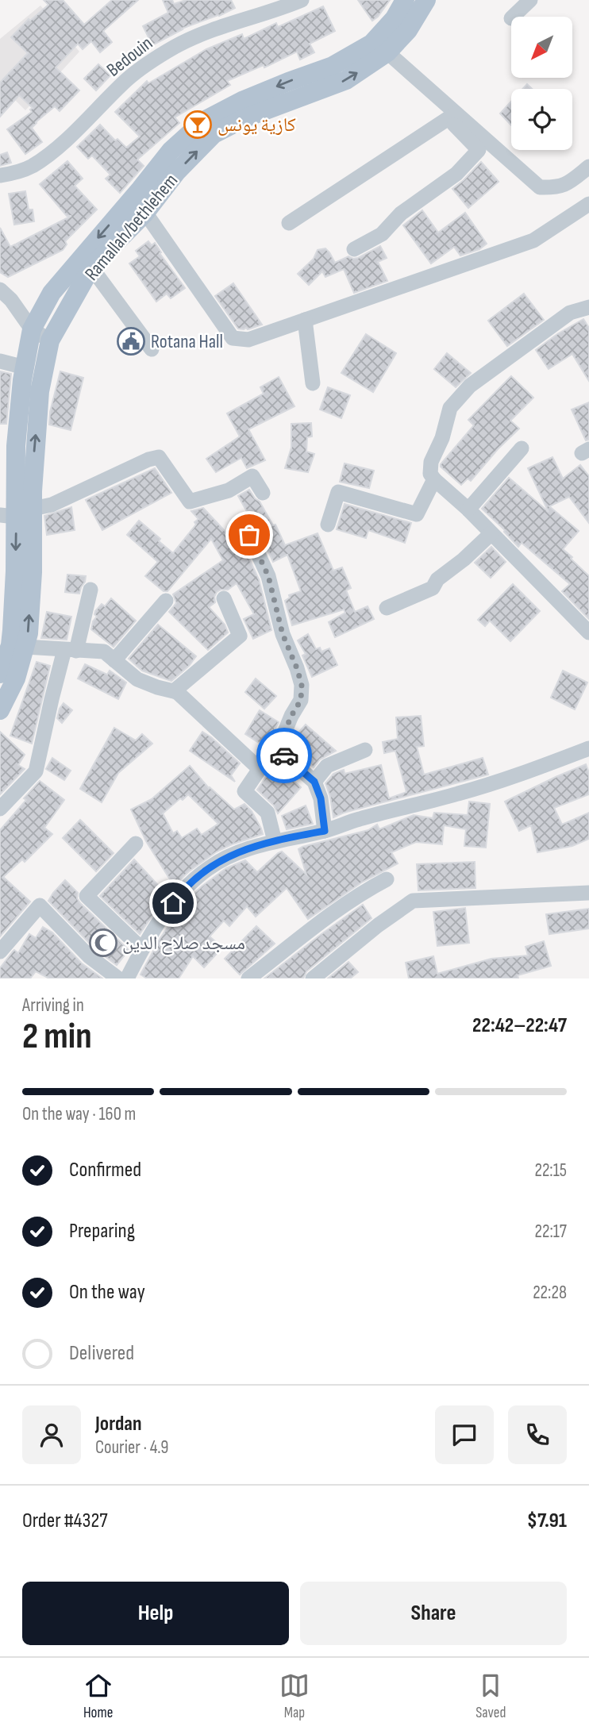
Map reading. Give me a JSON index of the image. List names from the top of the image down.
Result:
{
  "streets": {
    "main road": ["Ramallah/bethlehem"],
    "street": ["Bedouin"]
  },
  "places": {
    "bar": ["كازية يونس"],
    "public building": ["Rotana Hall"],
    "mosque": ["مسجد صلاح الدين"]
  },
  "north": "bottom left",
  "page": {
    "heading": ["2 min", "Arriving in", "22:42–22:47"],
    "panel": [
      "Jordan",
      "Courier · 4.9",
      "Order #4327",
      "$7.91"
    ],
    "bar": "On the way · 160 m",
    "list": [
      ["Confirmed", "22:15"],
      ["Preparing", "22:17"],
      ["On the way", "22:28"],
      "Delivered"
    ],
    "buttons": ["Help", "Share"],
    "tabs": ["Home", "Map", "Saved"]
  }
}
